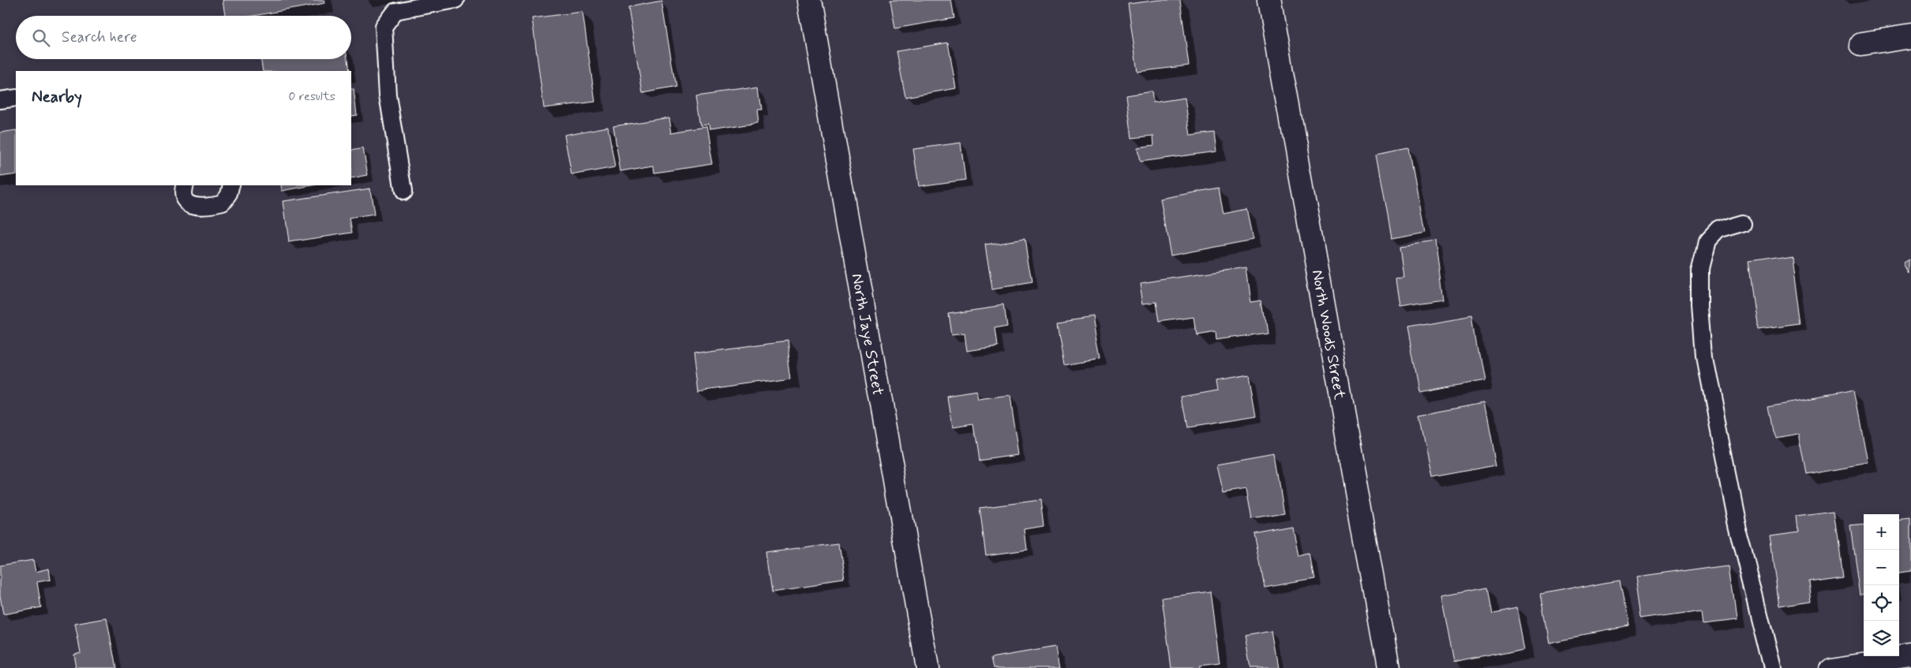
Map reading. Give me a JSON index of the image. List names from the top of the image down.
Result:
{
  "streets": {
    "street": ["North Jaye Street", "North Woods Street"]
  },
  "page": {
    "search": "Search here",
    "heading": ["Nearby", "0 results"],
    "map_buttons": ["+", "−"]
  }
}
